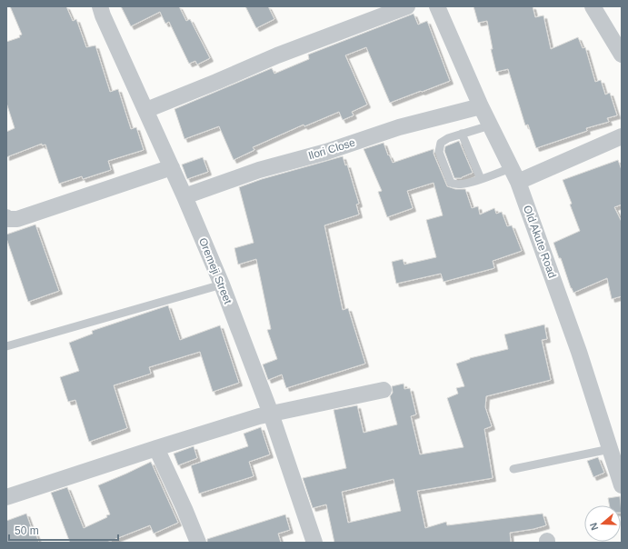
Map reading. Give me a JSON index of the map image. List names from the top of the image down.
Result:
{
  "streets": {
    "street": ["Ilori Close", "Old Akute Road", "Oremeji Street"]
  },
  "crossings": [
    ["Ilori Close", "Old Akute Road"],
    ["Ilori Close", "Oremeji Street"]
  ],
  "scale_bar": "50 m",
  "north": "left"
}
